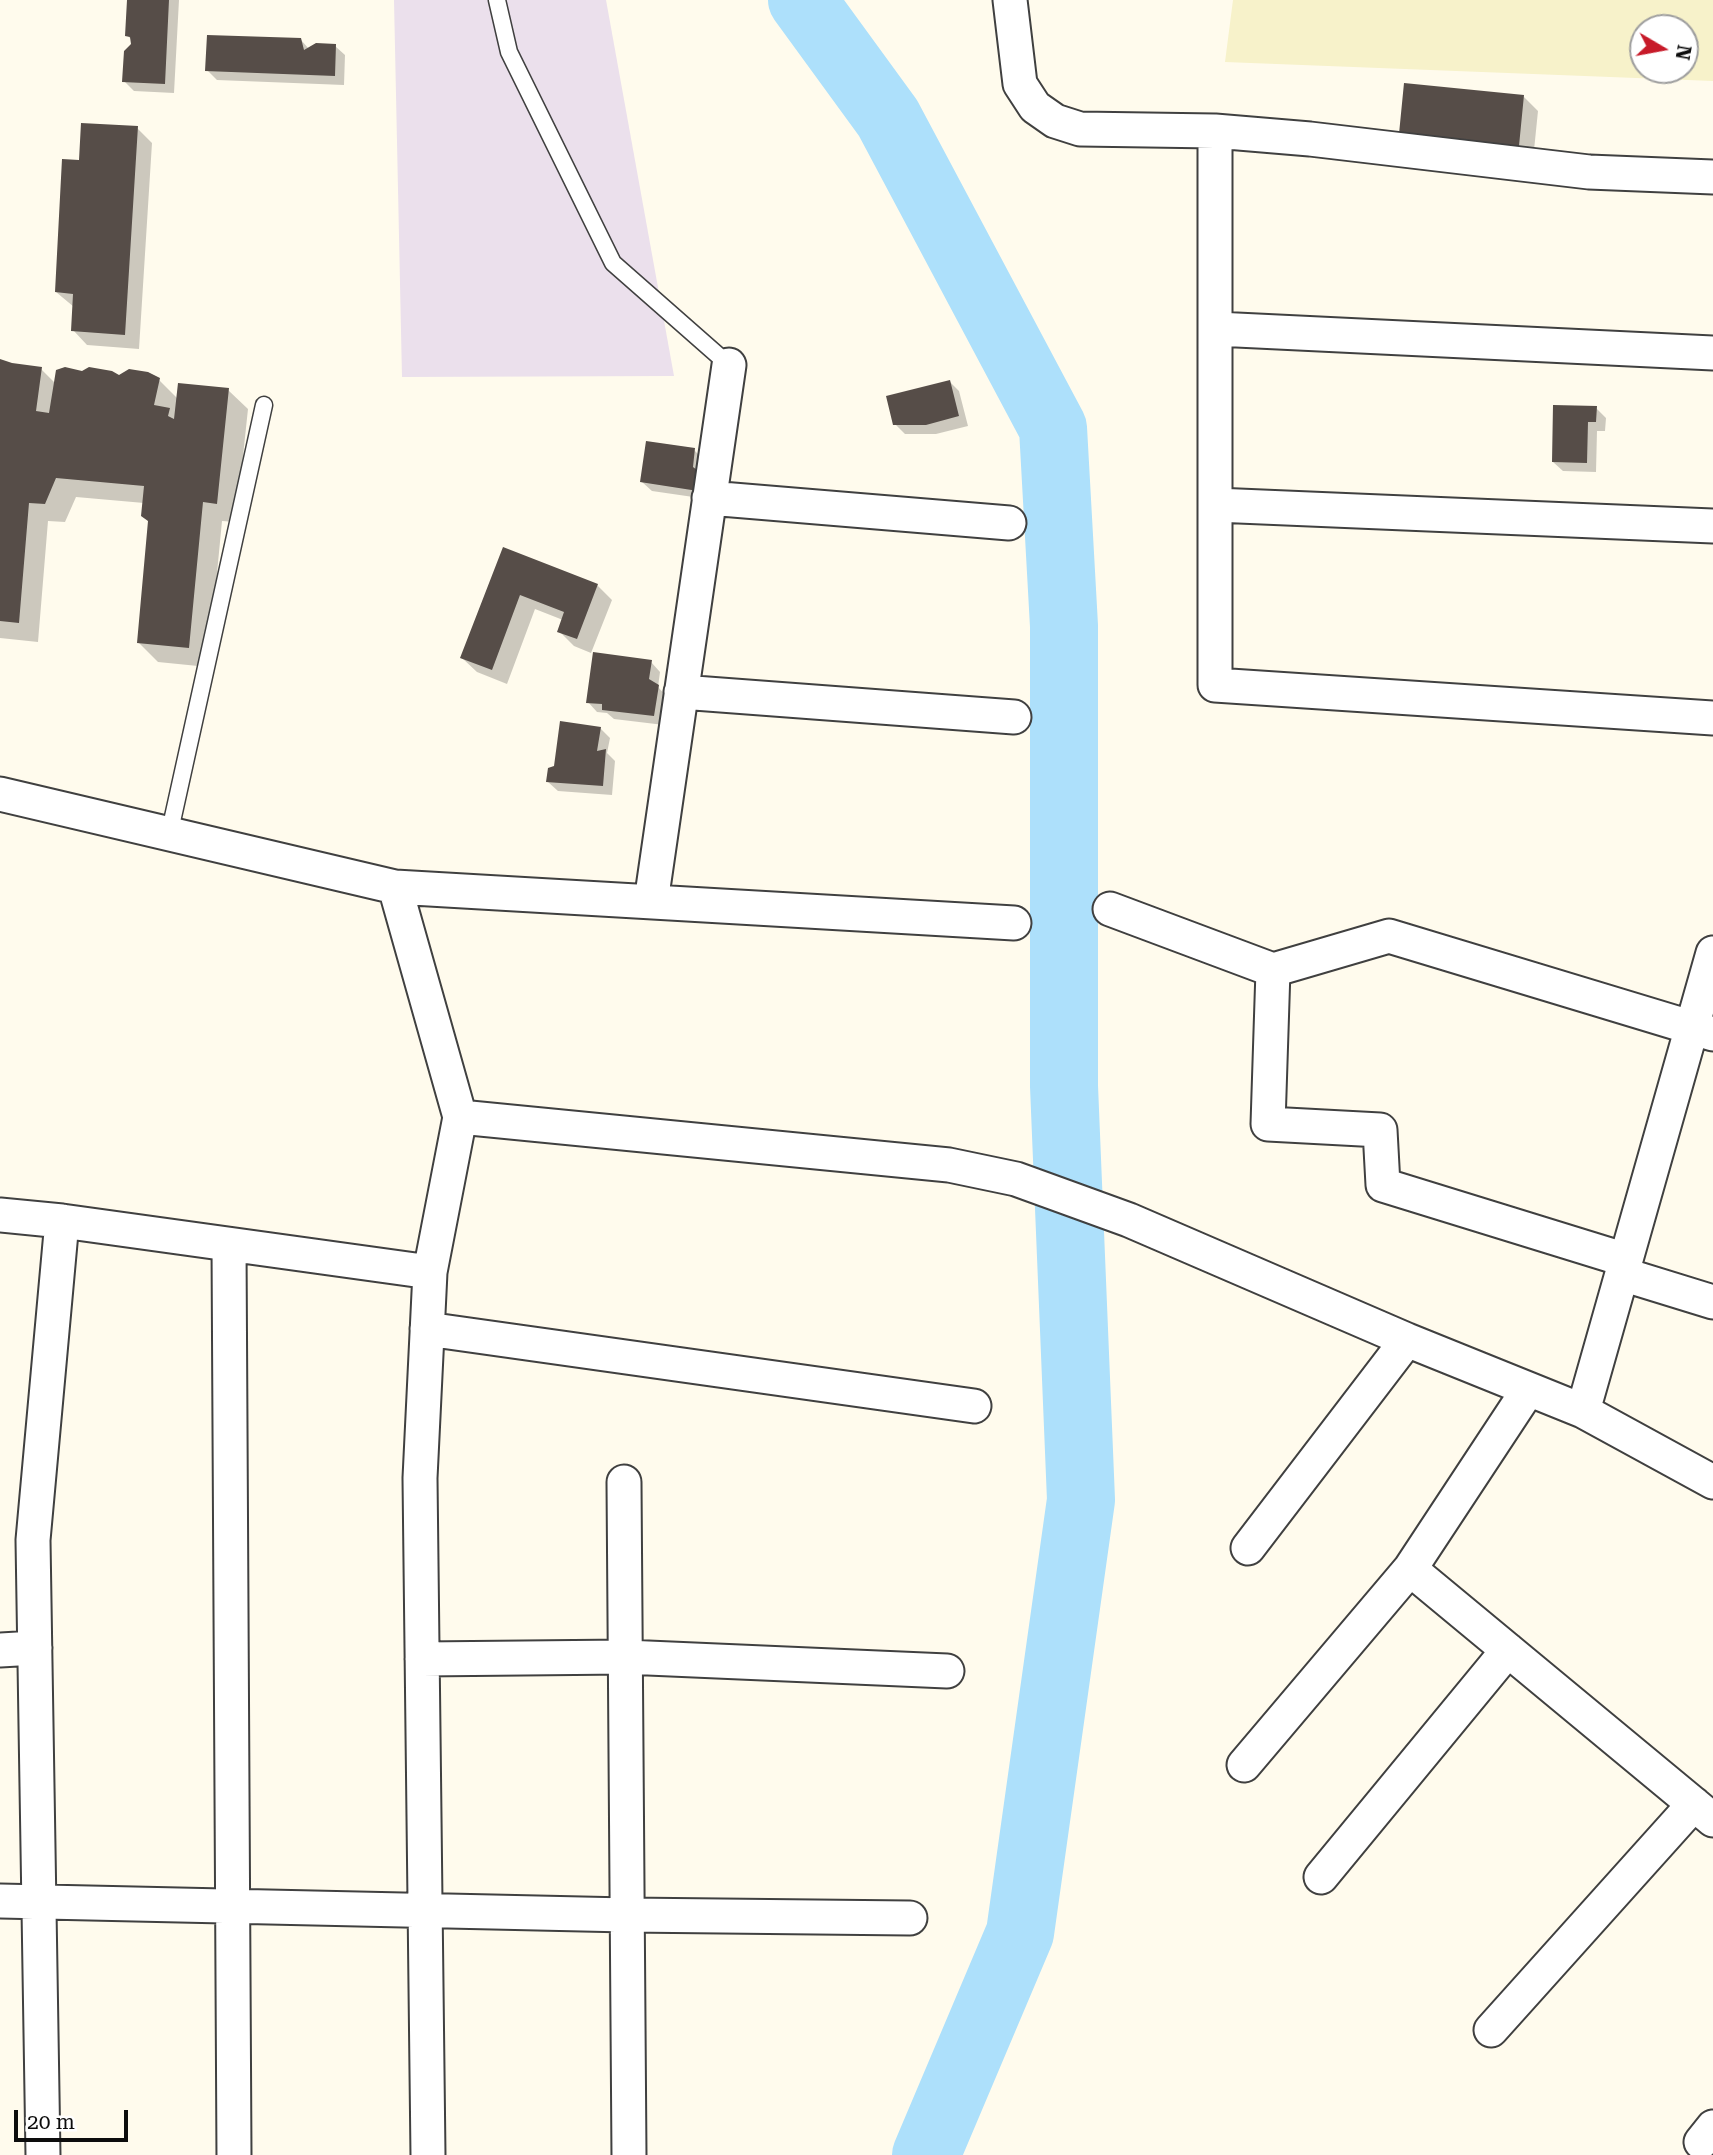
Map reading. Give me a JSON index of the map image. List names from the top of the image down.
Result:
{
  "scale_bar": "20 m",
  "north": "right"
}
